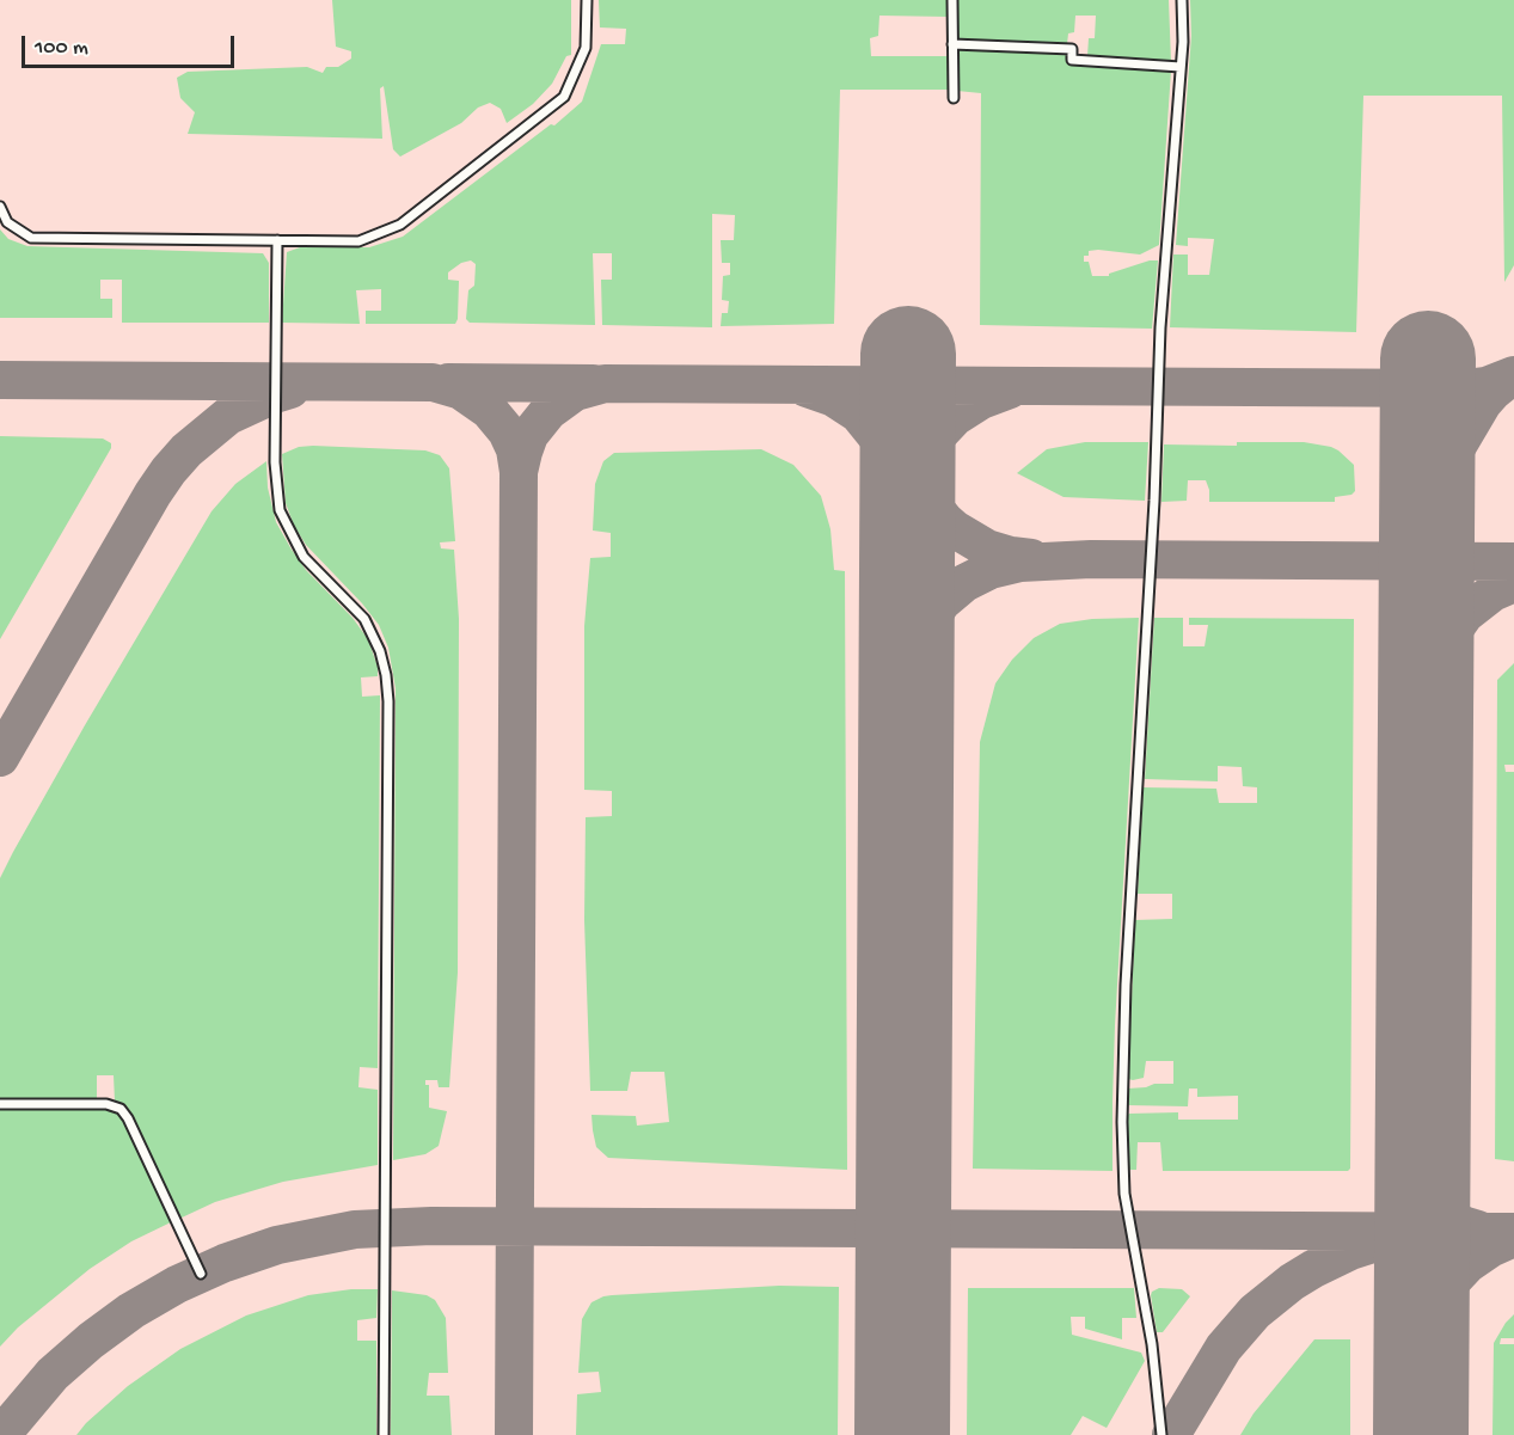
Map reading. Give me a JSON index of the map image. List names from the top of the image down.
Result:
{
  "scale_bar": "100 m"
}
